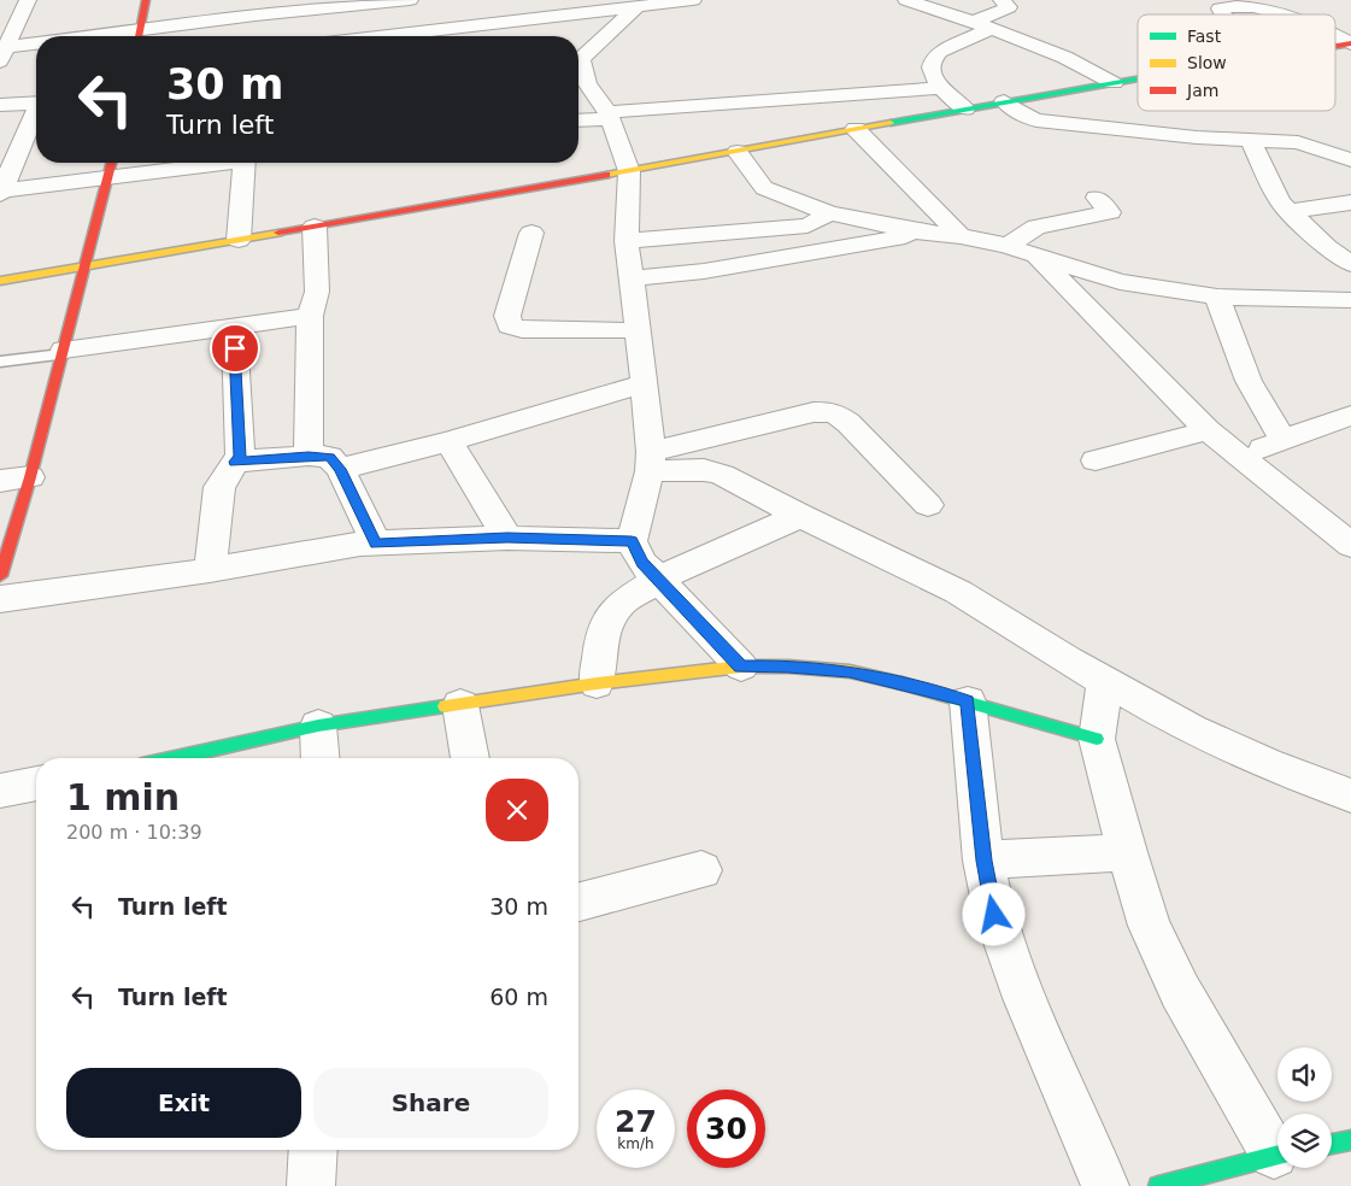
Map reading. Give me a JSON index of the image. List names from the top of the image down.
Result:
{
  "legend": ["Fast", "Slow", "Jam"],
  "page": {
    "turn": ["30 m", "Turn left"],
    "heading": ["1 min", "200 m · 10:39"],
    "list": [
      {
        "name": "Turn left",
        "value": "30 m"
      },
      {
        "name": "Turn left",
        "value": "60 m"
      }
    ],
    "buttons": ["Exit", "Share"],
    "speed": "27 km/h",
    "limit": "30"
  }
}
